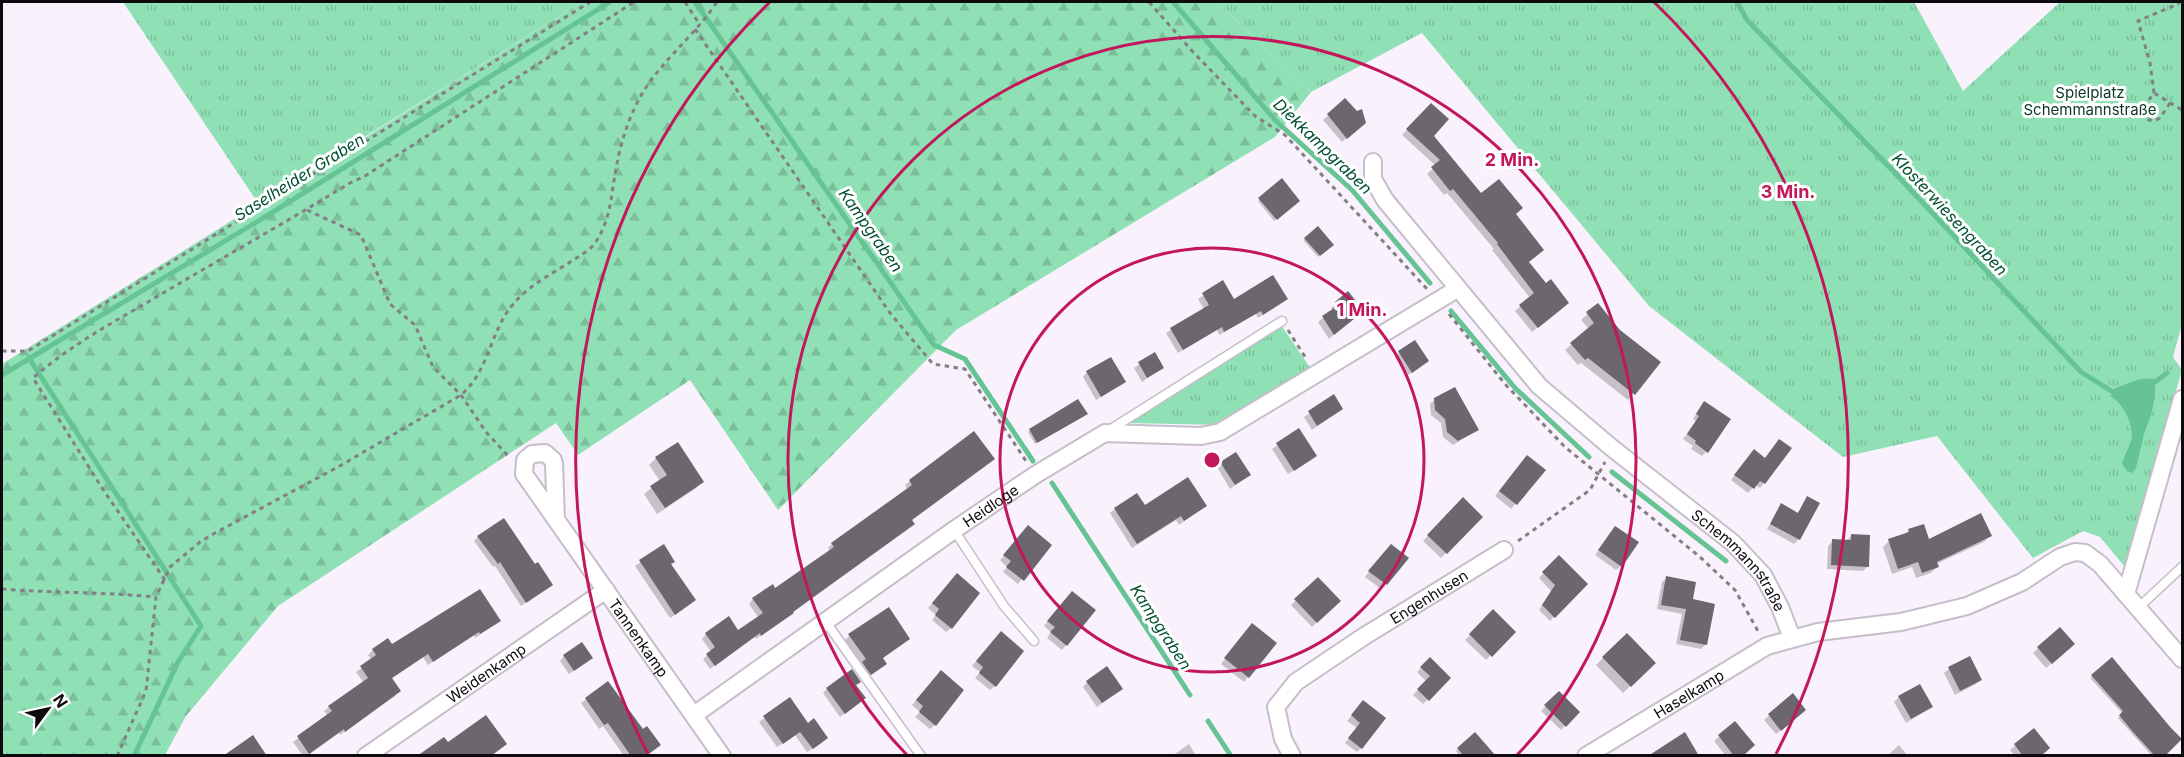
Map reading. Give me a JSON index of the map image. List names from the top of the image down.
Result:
{
  "streets": {
    "street": [
      "Heidloge",
      "Schemmannstraße",
      "Engenhusen",
      "Tannenkamp",
      "Weidenkamp",
      "Haselkamp"
    ]
  },
  "crossings": [
    ["Heidloge", "Tannenkamp"],
    ["Schemmannstraße", "Haselkamp"],
    ["Tannenkamp", "Weidenkamp"]
  ],
  "water": [
    "Diekkampgraben",
    "Saselheider Graben",
    "Klosterwiesengraben",
    "Kampgraben"
  ],
  "parks": ["Spielplatz Schemmannstraße"],
  "north": "top right",
  "rings": ["2 Min.", "3 Min.", "1 Min."]
}
